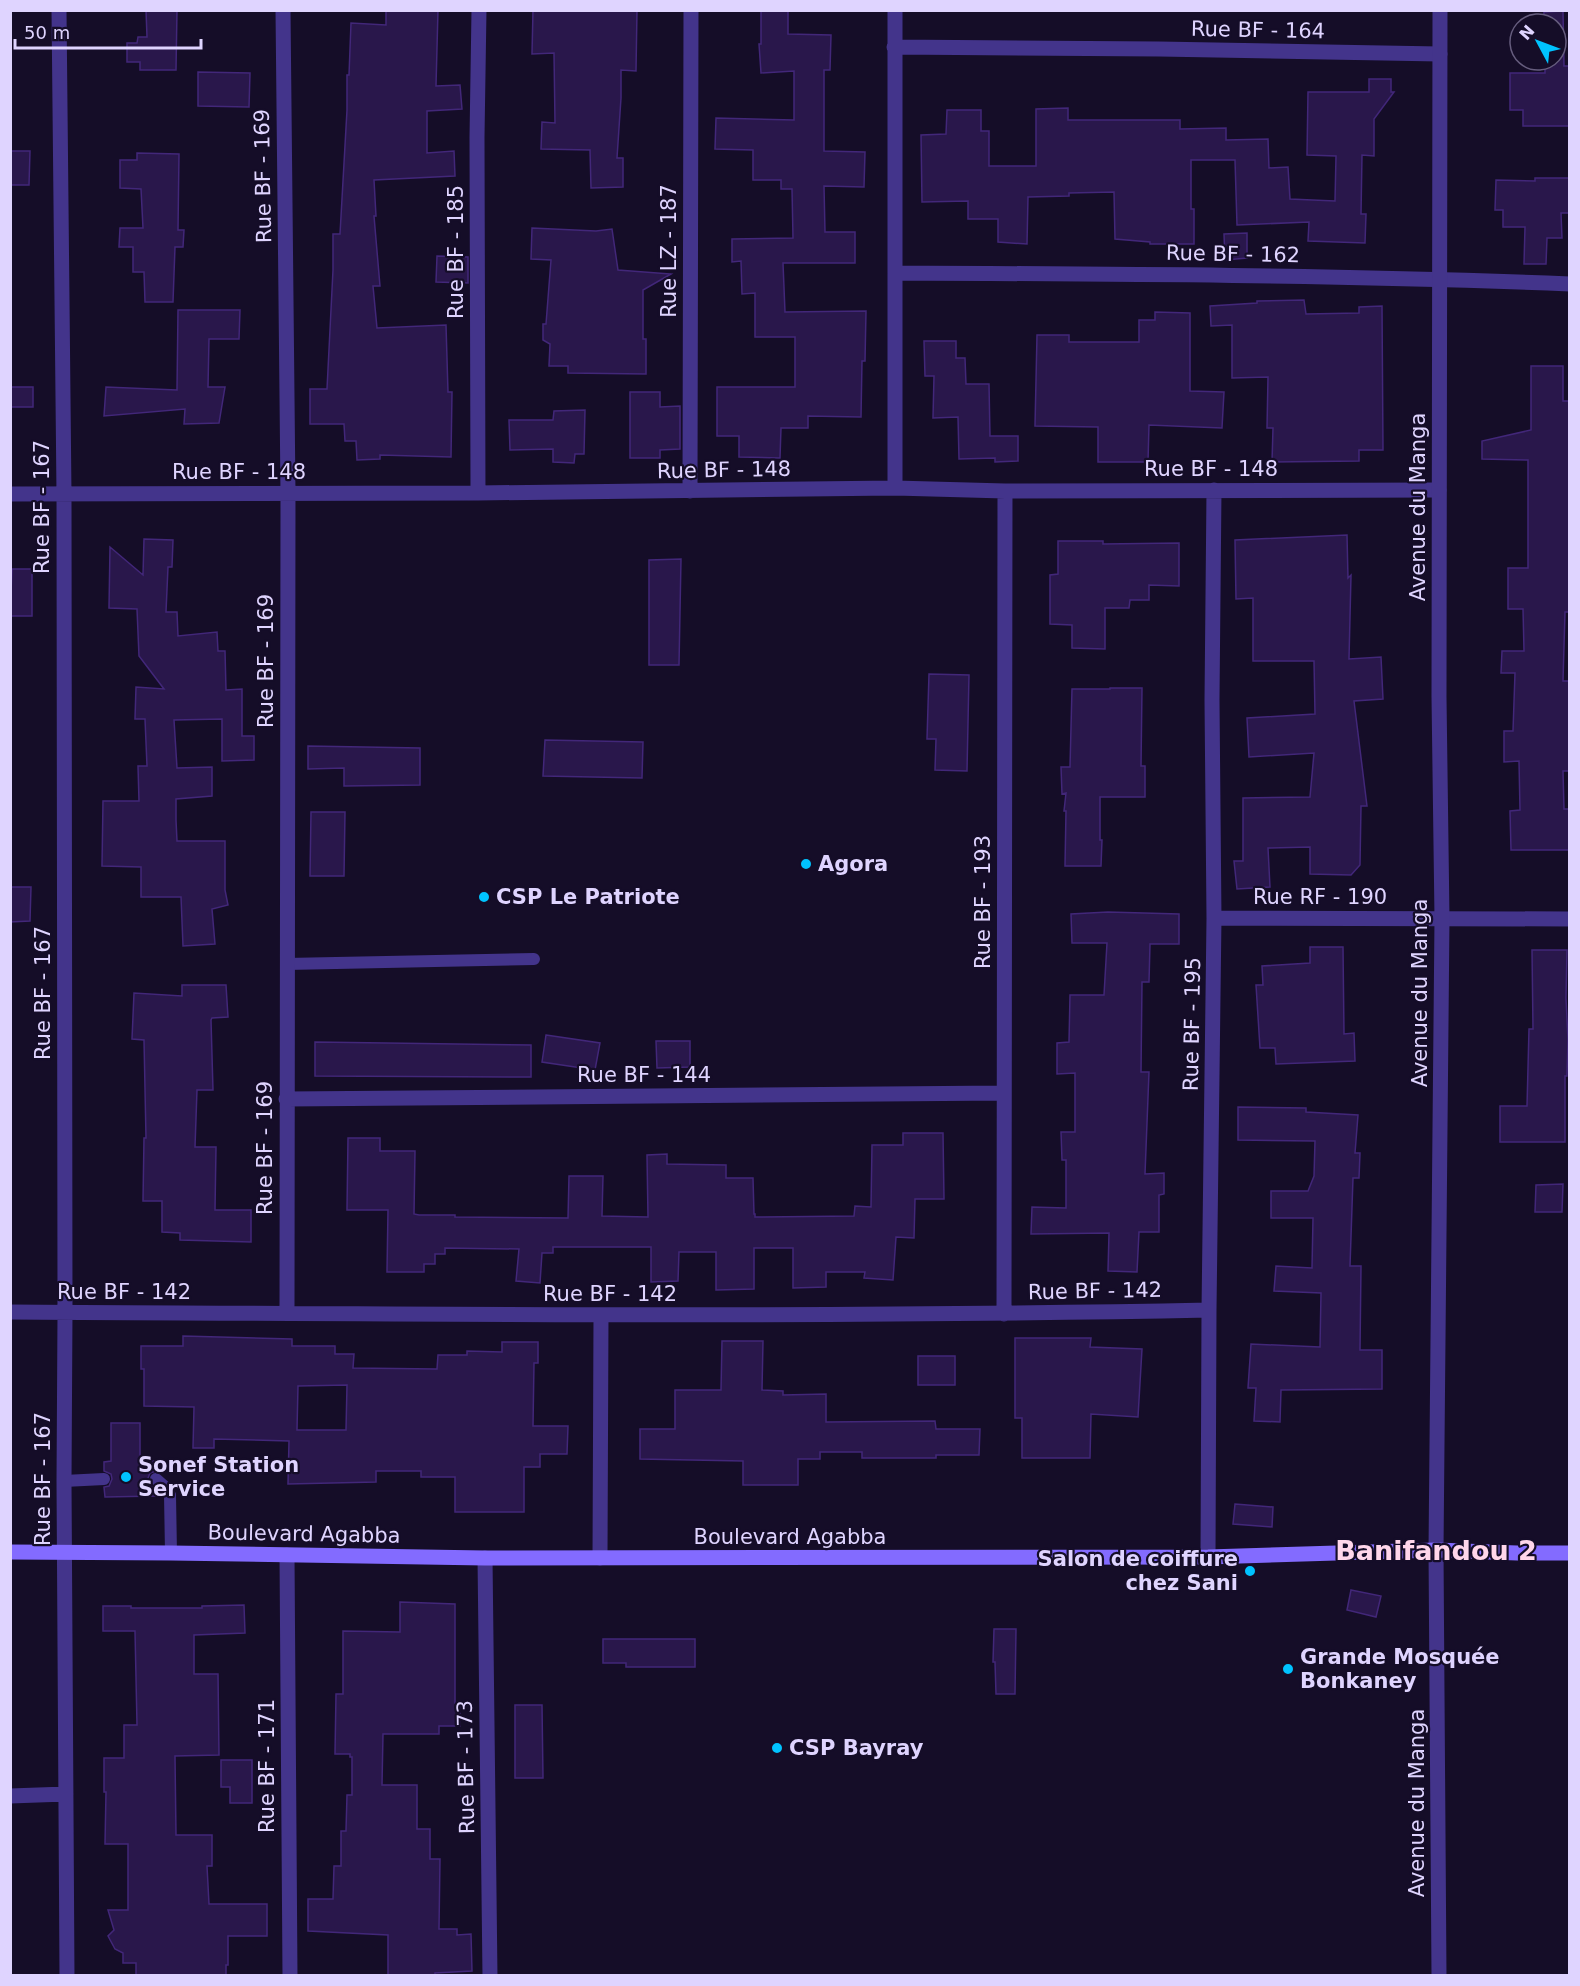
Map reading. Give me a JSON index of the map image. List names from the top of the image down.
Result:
{
  "streets": {
    "main road": ["Boulevard Agabba"],
    "street": [
      "Rue BF - 164",
      "Rue BF - 169",
      "Rue LZ - 187",
      "Rue BF - 185",
      "Rue BF - 162",
      "Rue BF - 148",
      "Rue BF - 167",
      "Avenue du Manga",
      "Rue RF - 190",
      "Rue BF - 193",
      "Rue BF - 195",
      "Rue BF - 144",
      "Rue BF - 142",
      "Rue BF - 171",
      "Rue BF - 173"
    ]
  },
  "crossings": [
    ["Rue BF - 164", "Avenue du Manga"],
    ["Rue BF - 169", "Rue BF - 148"],
    ["Rue BF - 169", "Rue BF - 144"],
    ["Rue BF - 169", "Rue BF - 142"],
    ["Rue LZ - 187", "Rue BF - 148"],
    ["Rue BF - 185", "Rue BF - 148"],
    ["Rue BF - 162", "Avenue du Manga"],
    ["Rue BF - 148", "Rue BF - 167"],
    ["Rue BF - 148", "Avenue du Manga"],
    ["Rue BF - 148", "Rue BF - 193"],
    ["Rue BF - 148", "Rue BF - 195"],
    ["Rue BF - 167", "Rue BF - 142"],
    ["Rue BF - 167", "Boulevard Agabba"],
    ["Avenue du Manga", "Rue RF - 190"],
    ["Avenue du Manga", "Boulevard Agabba"],
    ["Rue RF - 190", "Rue BF - 195"],
    ["Rue BF - 193", "Rue BF - 144"],
    ["Rue BF - 193", "Rue BF - 142"],
    ["Rue BF - 195", "Rue BF - 142"],
    ["Rue BF - 195", "Boulevard Agabba"],
    ["Boulevard Agabba", "Rue BF - 171"],
    ["Boulevard Agabba", "Rue BF - 173"]
  ],
  "districts": ["Banifandou 2"],
  "places": [
    "Agora",
    "CSP Le Patriote",
    "Sonef Station Service",
    "Salon de coiffure chez Sani",
    "Grande Mosquée Bonkaney",
    "CSP Bayray"
  ],
  "scale_bar": "50 m",
  "north": "top left"
}
